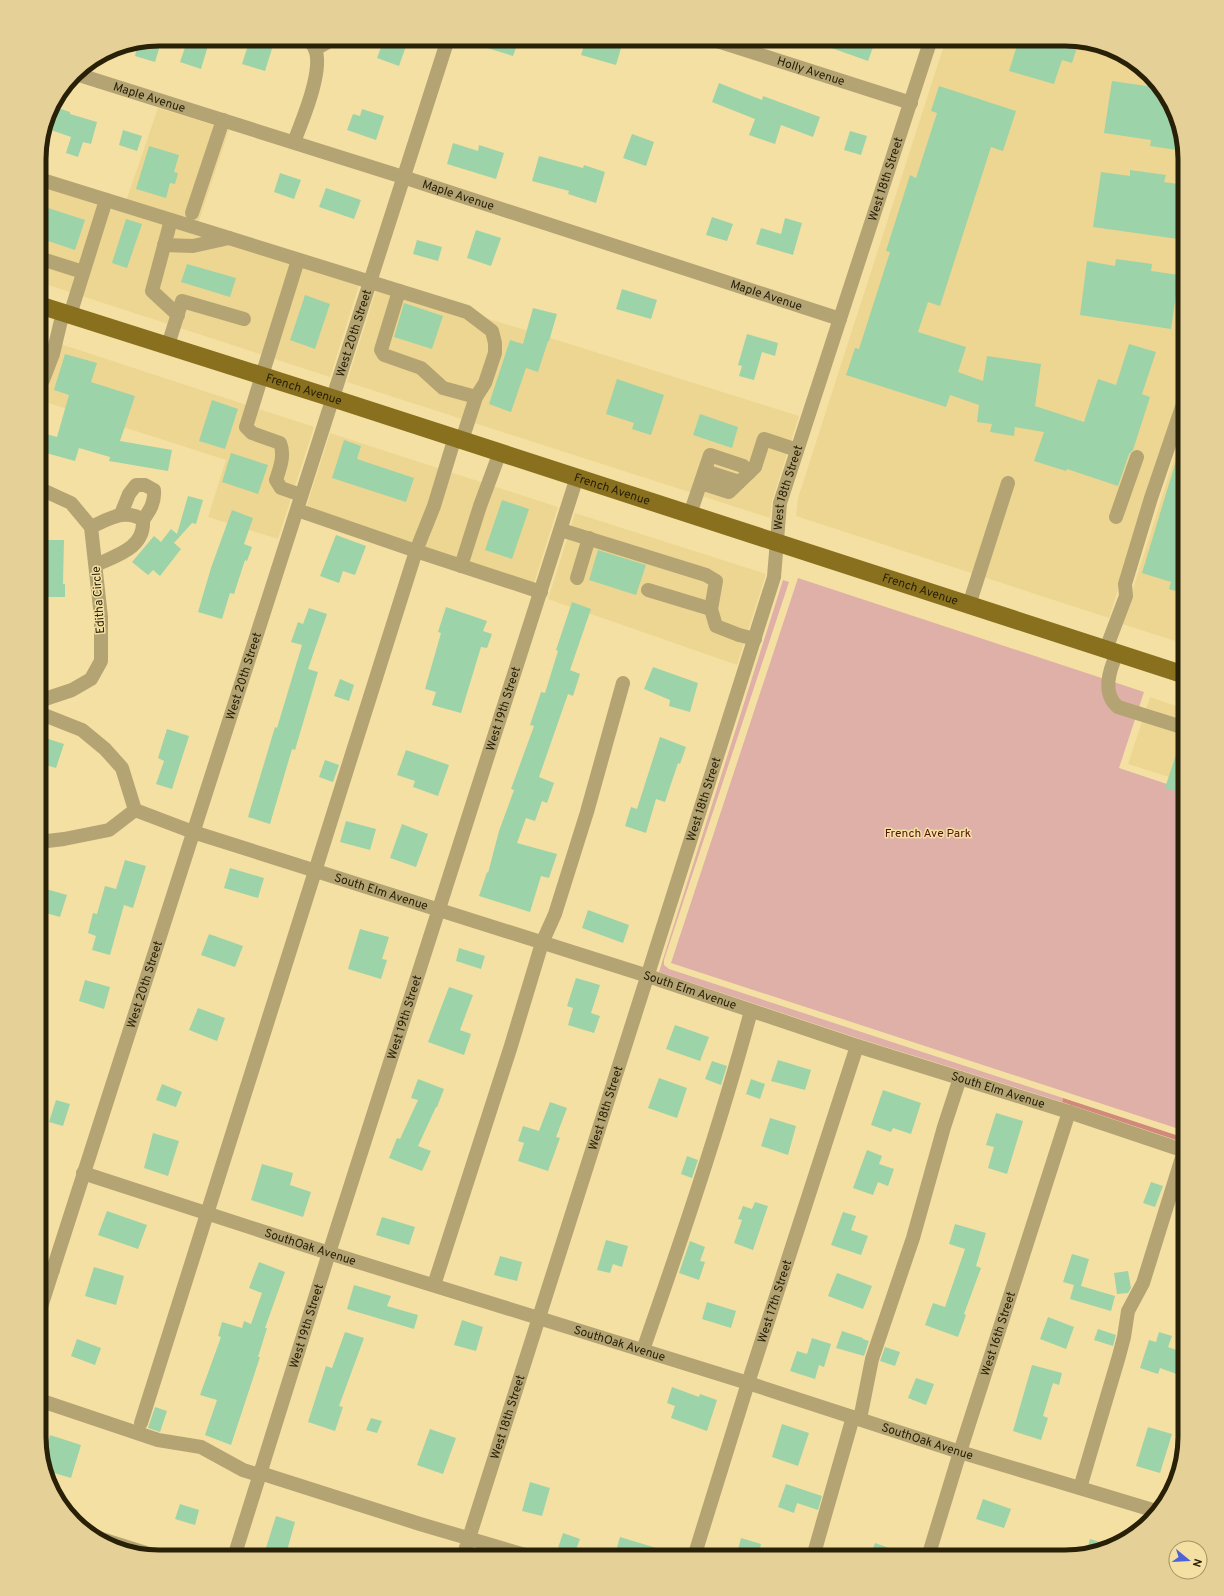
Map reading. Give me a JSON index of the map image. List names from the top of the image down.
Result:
{
  "streets": {
    "main road": ["French Avenue"],
    "street": [
      "Holly Avenue",
      "Maple Avenue",
      "West 18th Street",
      "West 20th Street",
      "Editha Circle",
      "West 19th Street",
      "South Elm Avenue",
      "SouthOak Avenue",
      "West 17th Street",
      "West 16th Street"
    ]
  },
  "crossings": [
    ["Holly Avenue", "West 18th Street"],
    ["Maple Avenue", "West 18th Street"],
    ["Maple Avenue", "West 20th Street"],
    ["West 18th Street", "French Avenue"],
    ["West 18th Street", "South Elm Avenue"],
    ["West 18th Street", "SouthOak Avenue"],
    ["West 20th Street", "French Avenue"],
    ["West 20th Street", "South Elm Avenue"],
    ["West 20th Street", "SouthOak Avenue"],
    ["French Avenue", "West 19th Street"],
    ["West 19th Street", "South Elm Avenue"],
    ["West 19th Street", "SouthOak Avenue"],
    ["South Elm Avenue", "West 17th Street"],
    ["South Elm Avenue", "West 16th Street"],
    ["SouthOak Avenue", "West 17th Street"],
    ["SouthOak Avenue", "West 16th Street"]
  ],
  "parks": ["French Ave Park"],
  "north": "right"
}
